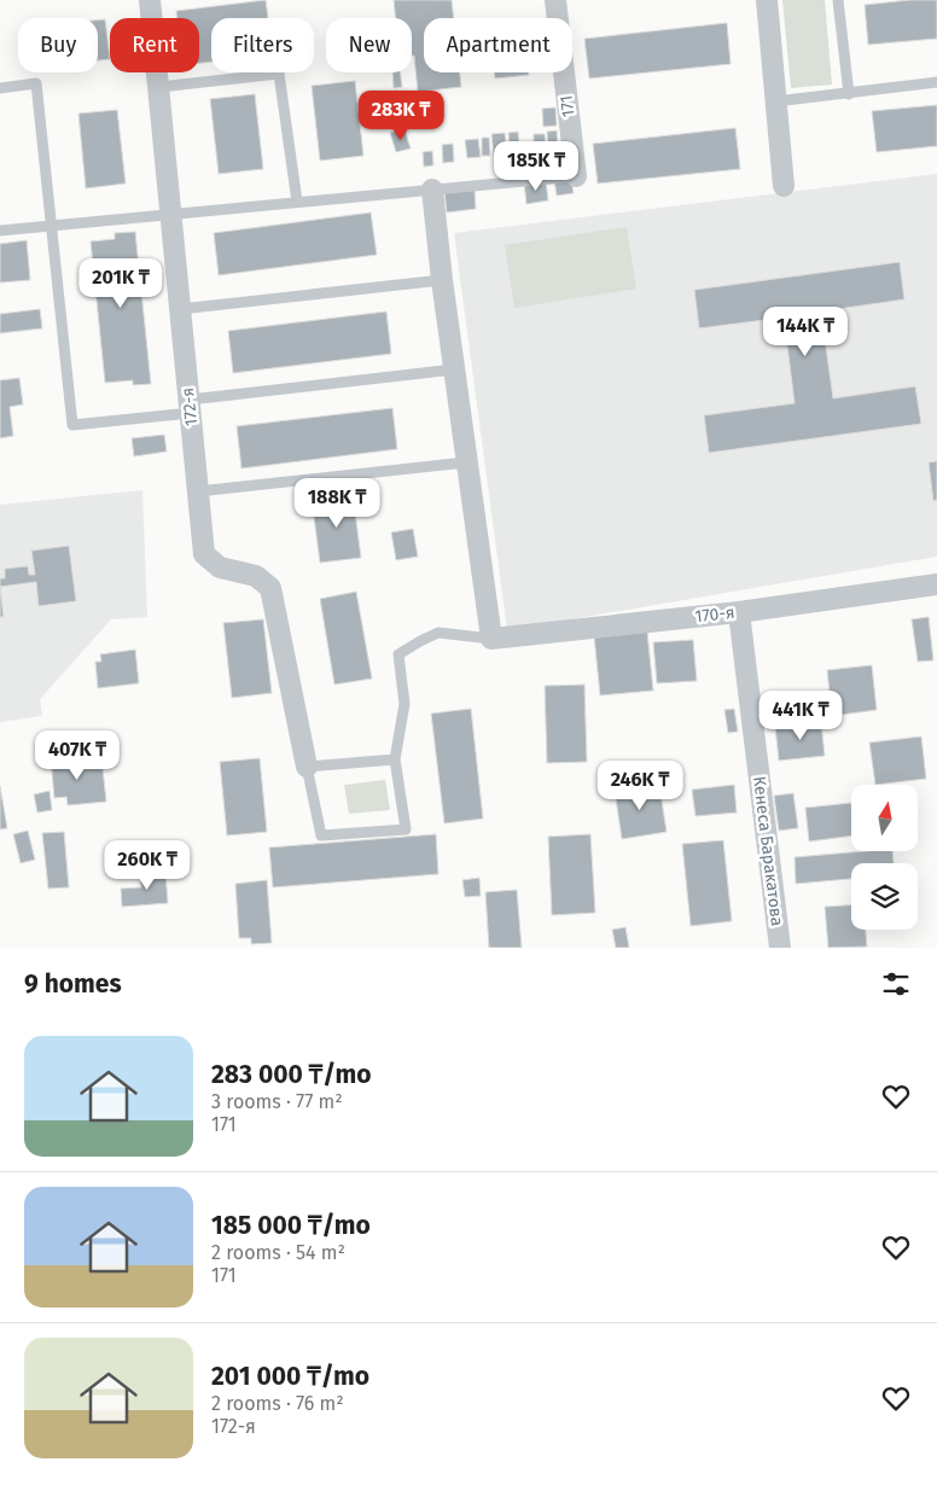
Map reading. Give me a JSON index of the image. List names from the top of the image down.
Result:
{
  "streets": {
    "street": [
      "171",
      "172-я",
      "170-я",
      "Кенеса Баракатова"
    ]
  },
  "crossings": [
    ["170-я", "Кенеса Баракатова"]
  ],
  "north": "top",
  "page": {
    "chip": [
      "Buy",
      "Rent",
      "Filters",
      "New",
      "Apartment"
    ],
    "price": [
      "283K ₸",
      "185K ₸",
      "201K ₸",
      "144K ₸",
      "188K ₸",
      "441K ₸",
      "407K ₸",
      "246K ₸",
      "260K ₸"
    ],
    "heading": "9 homes",
    "list": [
      {
        "name": "283 000 ₸/mo",
        "note": "3 rooms · 77 m² · 171"
      },
      {
        "name": "185 000 ₸/mo",
        "note": "2 rooms · 54 m² · 171"
      },
      {
        "name": "201 000 ₸/mo",
        "note": "2 rooms · 76 m² · 172-я"
      }
    ]
  }
}
